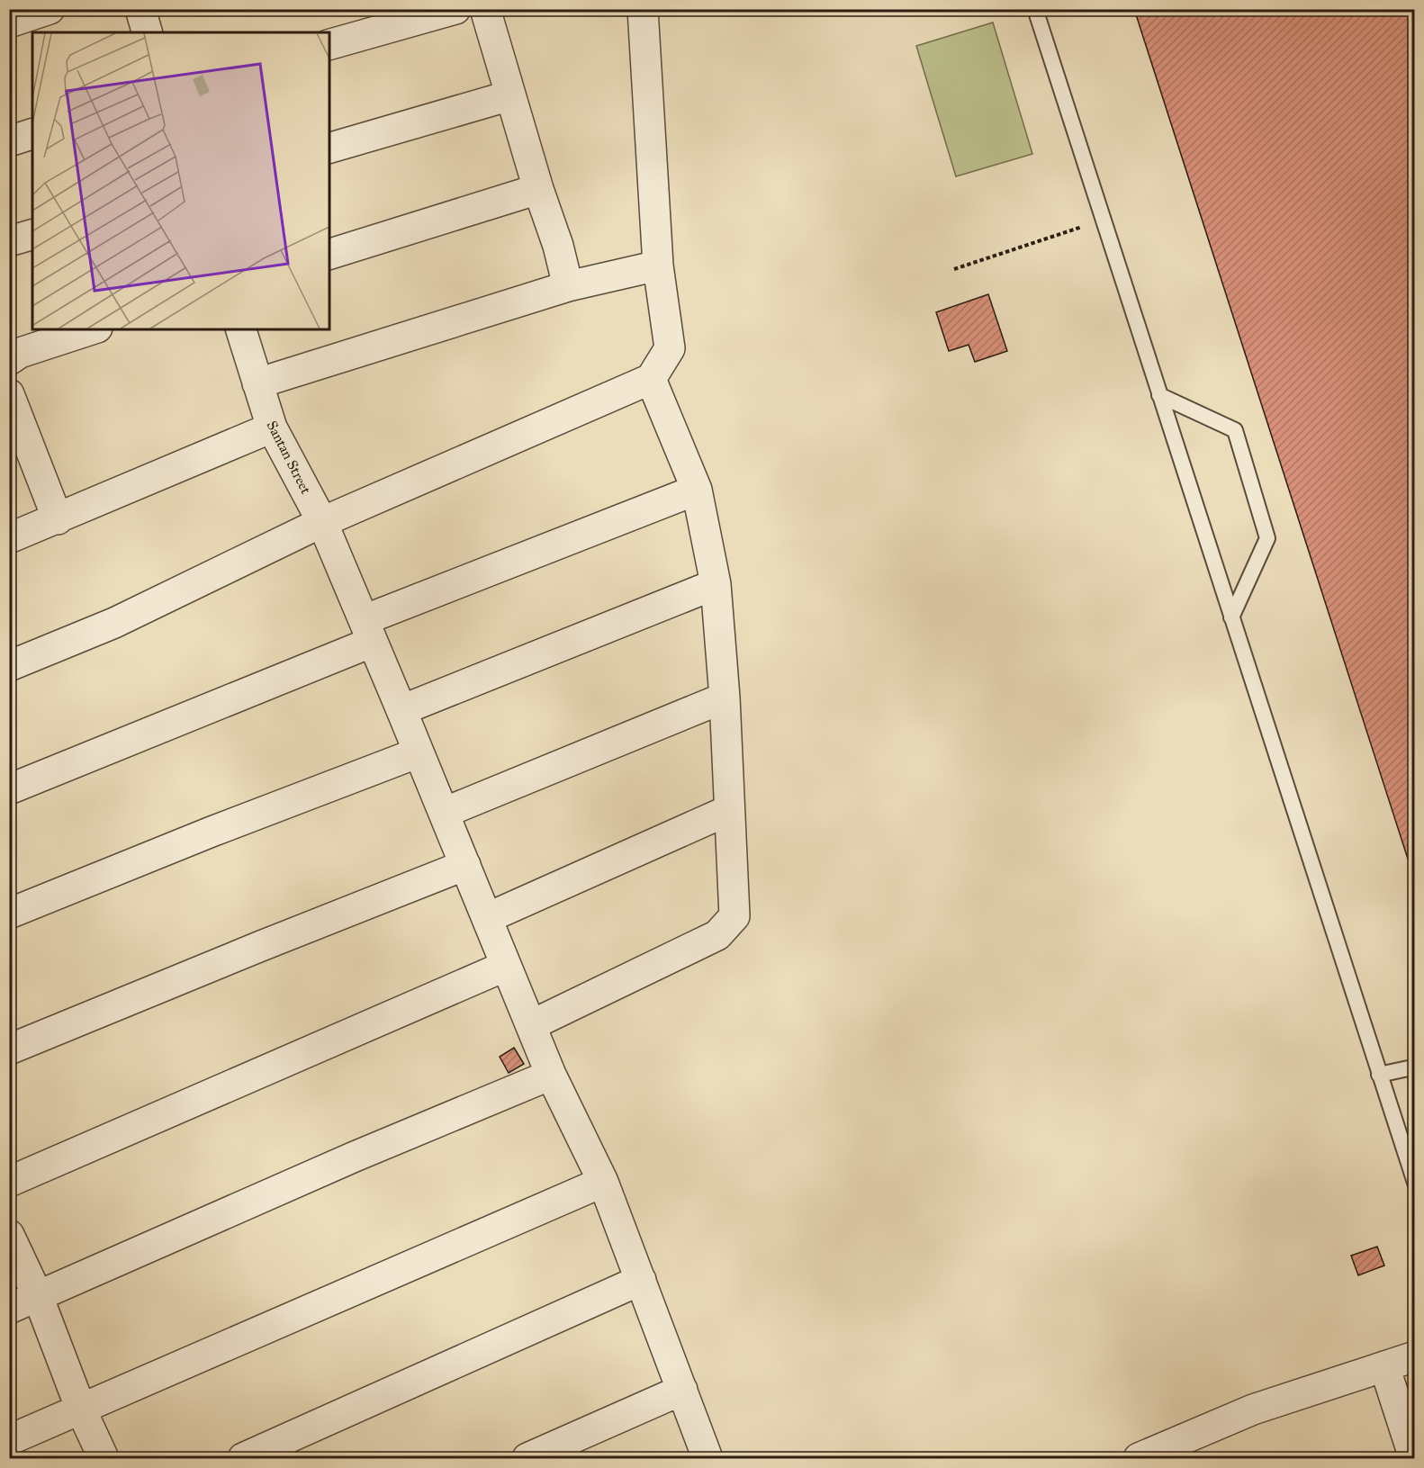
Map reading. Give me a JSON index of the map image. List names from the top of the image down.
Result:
{
  "streets": {
    "street": ["Santan Street"]
  }
}
